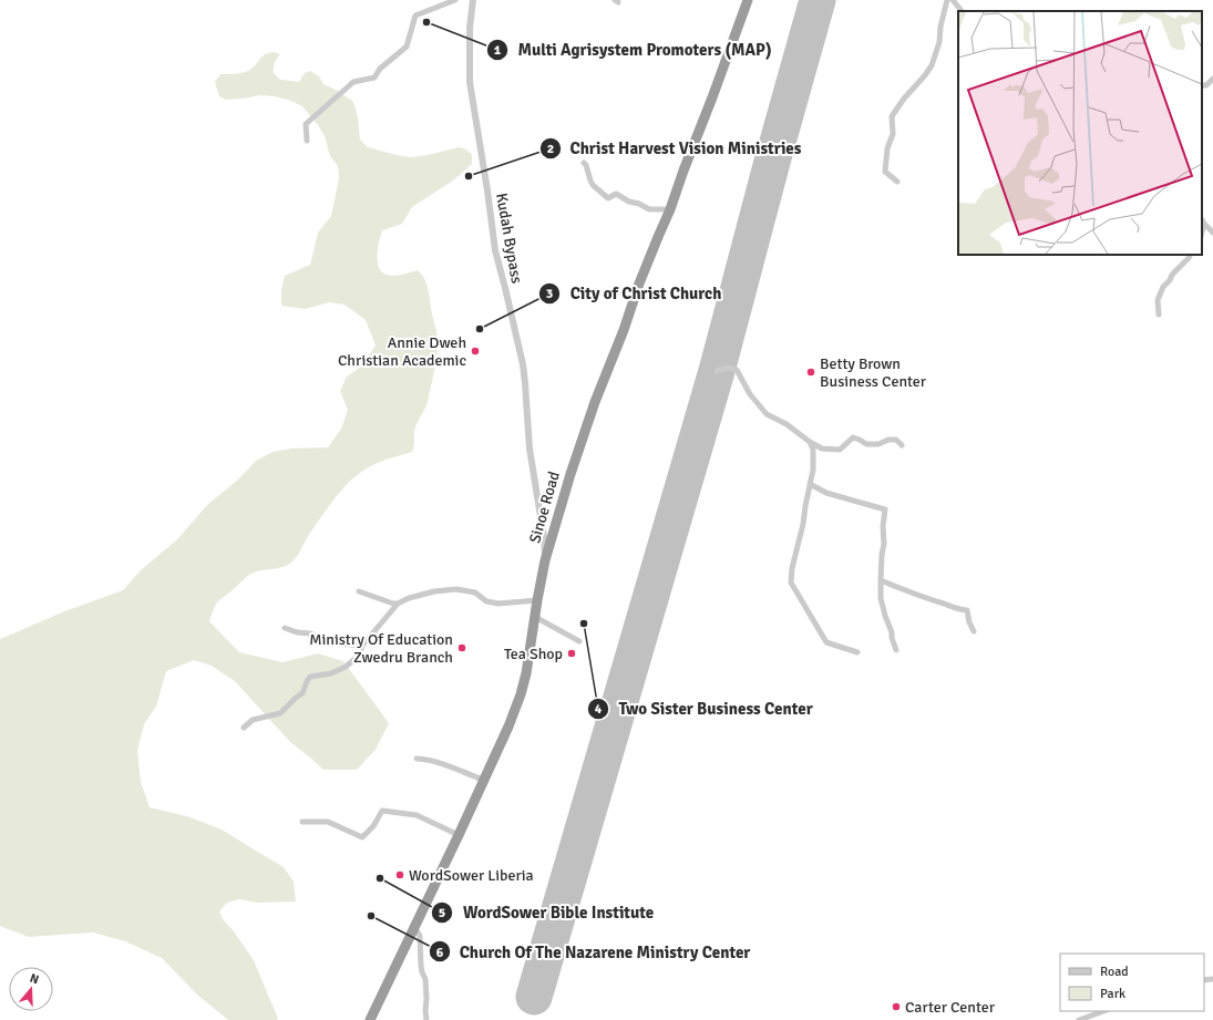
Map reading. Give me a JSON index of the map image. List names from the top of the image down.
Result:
{
  "streets": {
    "highway": ["Sinoe Road"],
    "street": ["Kudah Bypass"]
  },
  "crossings": [
    ["Kudah Bypass", "Sinoe Road"]
  ],
  "places": [
    "Multi Agrisystem Promoters (MAP)",
    "Christ Harvest Vision Ministries",
    "City of Christ Church",
    "Annie Dweh Christian Academic",
    "Betty Brown Business Center",
    "Two Sister Business Center",
    "Ministry Of Education Zwedru Branch",
    "Tea Shop",
    "WordSower Liberia",
    "WordSower Bible Institute",
    "Church Of The Nazarene Ministry Center",
    "Carter Center"
  ],
  "legend": ["Road", "Park"],
  "north": "top"
}
